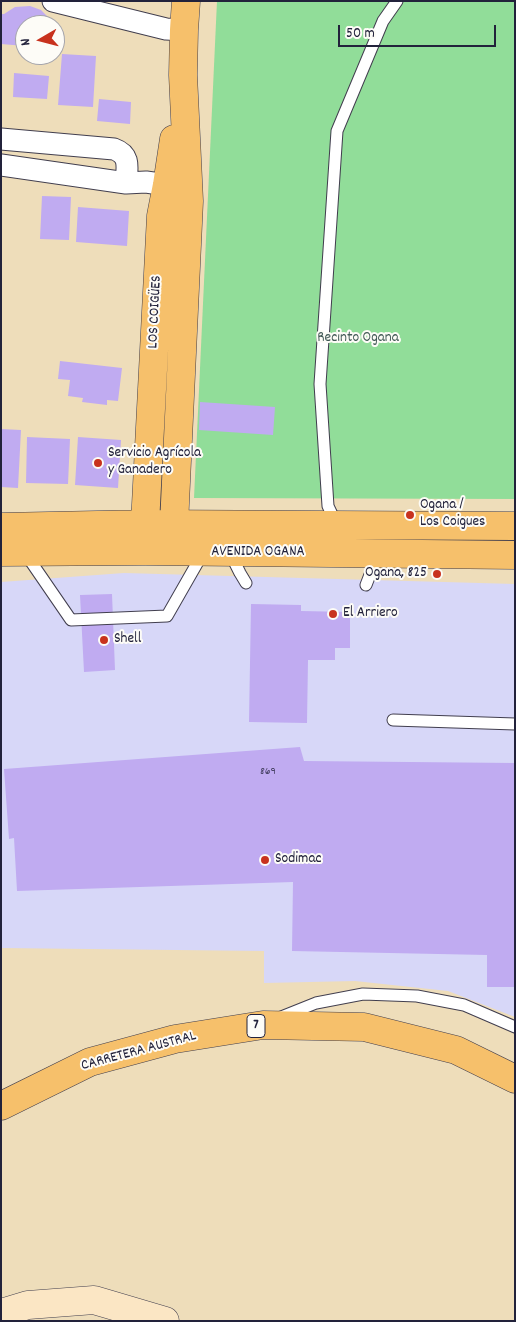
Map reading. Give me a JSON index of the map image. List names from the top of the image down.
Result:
{
  "streets": {
    "main road": [
      "LOS COIGÜES",
      "AVENIDA OGANA",
      "7",
      "CARRETERA AUSTRAL"
    ]
  },
  "crossings": [
    ["LOS COIGÜES", "AVENIDA OGANA"]
  ],
  "parks": ["Recinto Ogana"],
  "places": [
    "Servicio Agrícola y Ganadero",
    "Ogana / Los Coigues",
    "Ogana, 825",
    "El Arriero",
    "Shell",
    "Sodimac"
  ],
  "house_numbers": ["869"],
  "scale_bar": "50 m",
  "north": "left"
}
